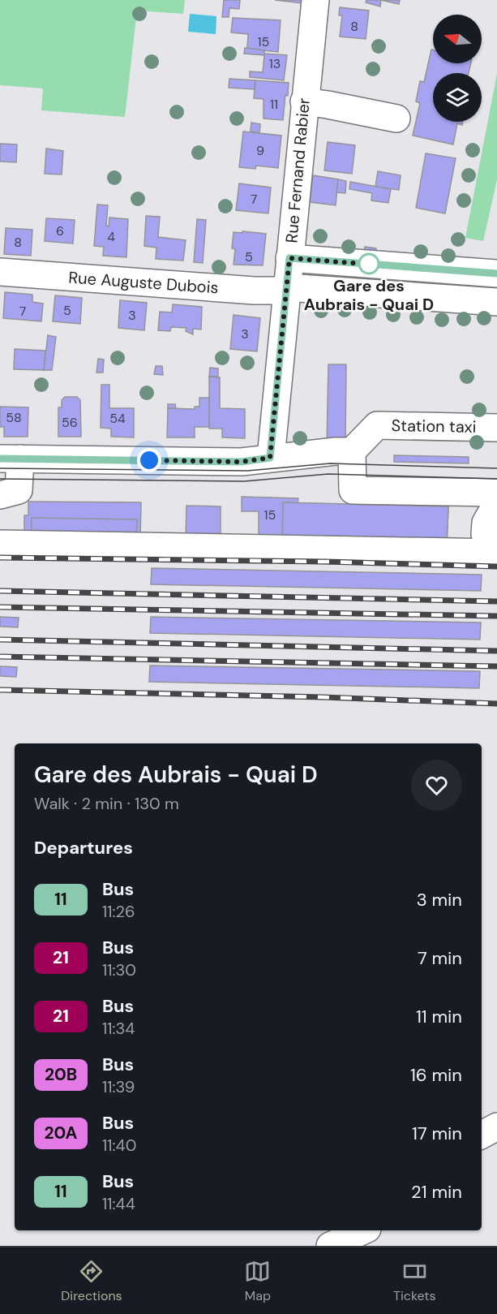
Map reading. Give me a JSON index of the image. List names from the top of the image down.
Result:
{
  "streets": {
    "street": ["Rue Fernand Rabier", "Rue Auguste Dubois", "Station taxi"]
  },
  "crossings": [
    ["Rue Fernand Rabier", "Rue Auguste Dubois"]
  ],
  "places": ["Gare des Aubrais - Quai D"],
  "lines": ["bus line 11"],
  "house_numbers": [
    "8",
    "15",
    "13",
    "11",
    "9",
    "7",
    "6",
    "4",
    "8",
    "5",
    "5",
    "7",
    "3",
    "3",
    "58",
    "54",
    "56",
    "15"
  ],
  "north": "left",
  "page": {
    "heading": [
      ["Gare des Aubrais - Quai D", "Walk · 2 min · 130 m"],
      "Departures"
    ],
    "list": [
      {
        "mark": "11",
        "name": "Bus",
        "note": "11:26",
        "value": "3 min"
      },
      {
        "mark": "21",
        "name": "Bus",
        "note": "11:30",
        "value": "7 min"
      },
      {
        "mark": "21",
        "name": "Bus",
        "note": "11:34",
        "value": "11 min"
      },
      {
        "mark": "20B",
        "name": "Bus",
        "note": "11:39",
        "value": "16 min"
      },
      {
        "mark": "20A",
        "name": "Bus",
        "note": "11:40",
        "value": "17 min"
      },
      {
        "mark": "11",
        "name": "Bus",
        "note": "11:44",
        "value": "21 min"
      }
    ],
    "tabs": ["Directions", "Map", "Tickets"]
  }
}
